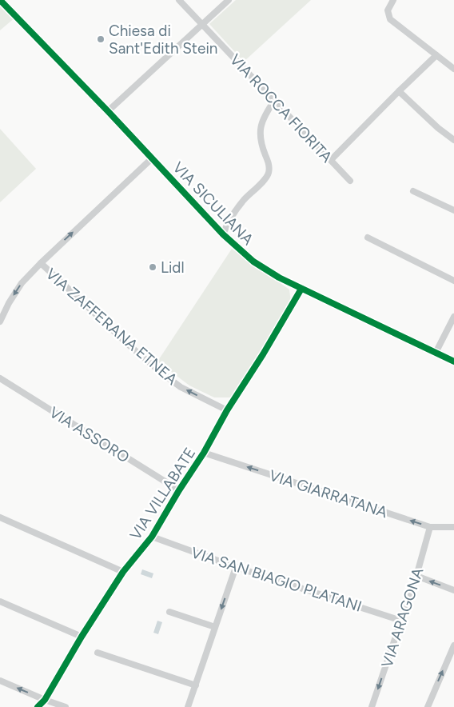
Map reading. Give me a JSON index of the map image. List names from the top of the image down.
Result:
{
  "streets": {
    "street": [
      "VIA ROCCA FIORITA",
      "VIA SICULIANA",
      "VIA ZAFFERANA ETNEA",
      "VIA ASSORO",
      "VIA VILLABATE",
      "VIA GIARRATANA",
      "VIA SAN BIAGIO PLATANI",
      "VIA ARAGONA"
    ]
  },
  "crossings": [
    ["VIA SICULIANA", "VIA VILLABATE"],
    ["VIA ZAFFERANA ETNEA", "VIA VILLABATE"],
    ["VIA ASSORO", "VIA VILLABATE"],
    ["VIA VILLABATE", "VIA GIARRATANA"],
    ["VIA VILLABATE", "VIA SAN BIAGIO PLATANI"],
    ["VIA GIARRATANA", "VIA ARAGONA"],
    ["VIA SAN BIAGIO PLATANI", "VIA ARAGONA"]
  ],
  "one_way": ["VIA ZAFFERANA ETNEA", "VIA GIARRATANA", "VIA ARAGONA"],
  "places": ["Chiesa di Sant'Edith Stein", "Lidl"]
}
